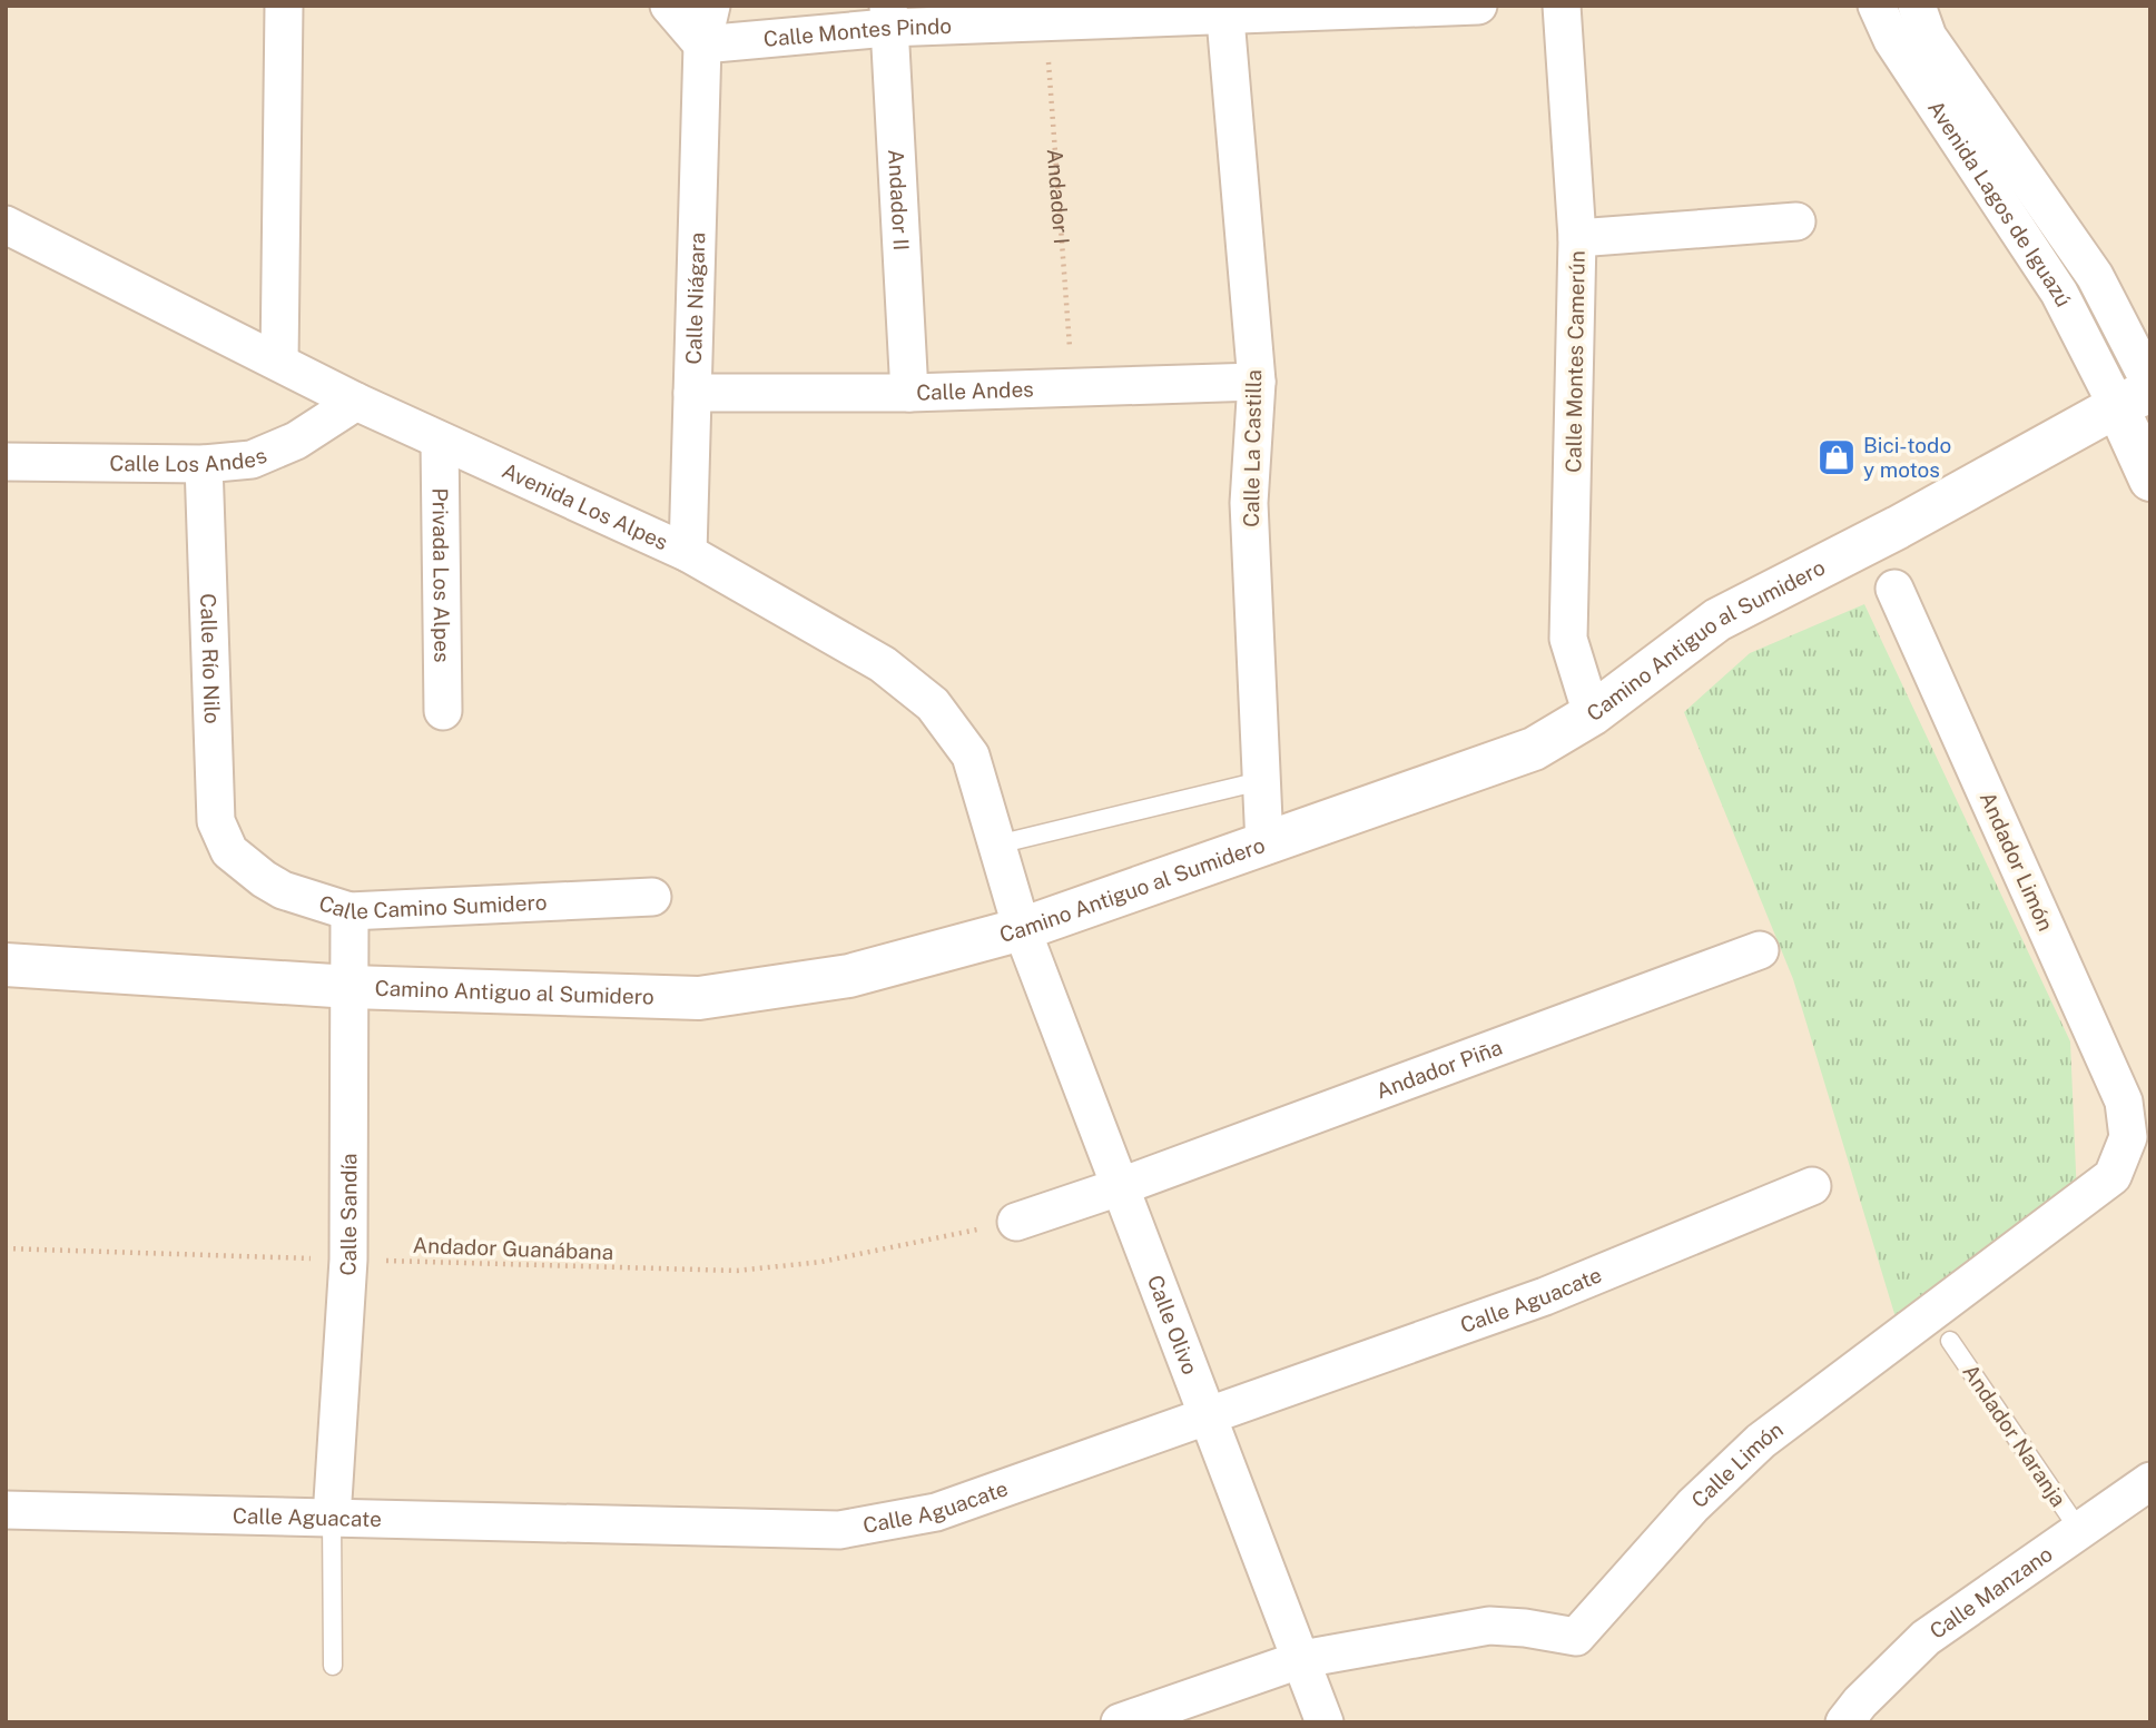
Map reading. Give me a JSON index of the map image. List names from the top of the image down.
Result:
{
  "streets": {
    "main road": ["Camino Antiguo al Sumidero"],
    "street": [
      "Calle Montes Pindo",
      "Andador II",
      "Avenida Lagos de Iguazú",
      "Calle Niágara",
      "Calle Montes Camerún",
      "Calle Andes",
      "Calle La Castilla",
      "Calle Los Andes",
      "Avenida Los Alpes",
      "Privada Los Alpes",
      "Calle Río Nilo",
      "Andador Limón",
      "Calle Camino Sumidero",
      "Andador Piña",
      "Calle Sandía",
      "Calle Aguacate",
      "Calle Olivo",
      "Calle Limón",
      "Calle Manzano"
    ],
    "lane": ["Andador Naranja"],
    "path": ["Andador I", "Andador Guanábana"]
  },
  "crossings": [
    ["Calle Montes Pindo", "Andador I"],
    ["Calle Montes Pindo", "Andador II"],
    ["Calle Montes Pindo", "Calle Niágara"],
    ["Calle Montes Pindo", "Calle La Castilla"],
    ["Andador I", "Calle Andes"],
    ["Andador II", "Calle Andes"],
    ["Avenida Lagos de Iguazú", "Camino Antiguo al Sumidero"],
    ["Calle Niágara", "Calle Andes"],
    ["Calle Niágara", "Avenida Los Alpes"],
    ["Calle Montes Camerún", "Camino Antiguo al Sumidero"],
    ["Calle Andes", "Calle La Castilla"],
    ["Calle La Castilla", "Camino Antiguo al Sumidero"],
    ["Calle Los Andes", "Avenida Los Alpes"],
    ["Calle Los Andes", "Calle Río Nilo"],
    ["Avenida Los Alpes", "Privada Los Alpes"],
    ["Avenida Los Alpes", "Camino Antiguo al Sumidero"],
    ["Avenida Los Alpes", "Calle Olivo"],
    ["Camino Antiguo al Sumidero", "Calle Sandía"],
    ["Camino Antiguo al Sumidero", "Calle Olivo"],
    ["Calle Río Nilo", "Calle Camino Sumidero"],
    ["Andador Limón", "Calle Limón"],
    ["Calle Camino Sumidero", "Calle Sandía"],
    ["Andador Piña", "Andador Guanábana"],
    ["Andador Piña", "Calle Olivo"],
    ["Calle Sandía", "Andador Guanábana"],
    ["Calle Sandía", "Calle Aguacate"],
    ["Calle Aguacate", "Calle Olivo"],
    ["Calle Olivo", "Calle Limón"],
    ["Andador Naranja", "Calle Manzano"]
  ],
  "places": {
    "shop": ["Bici-todo y motos"]
  }
}
